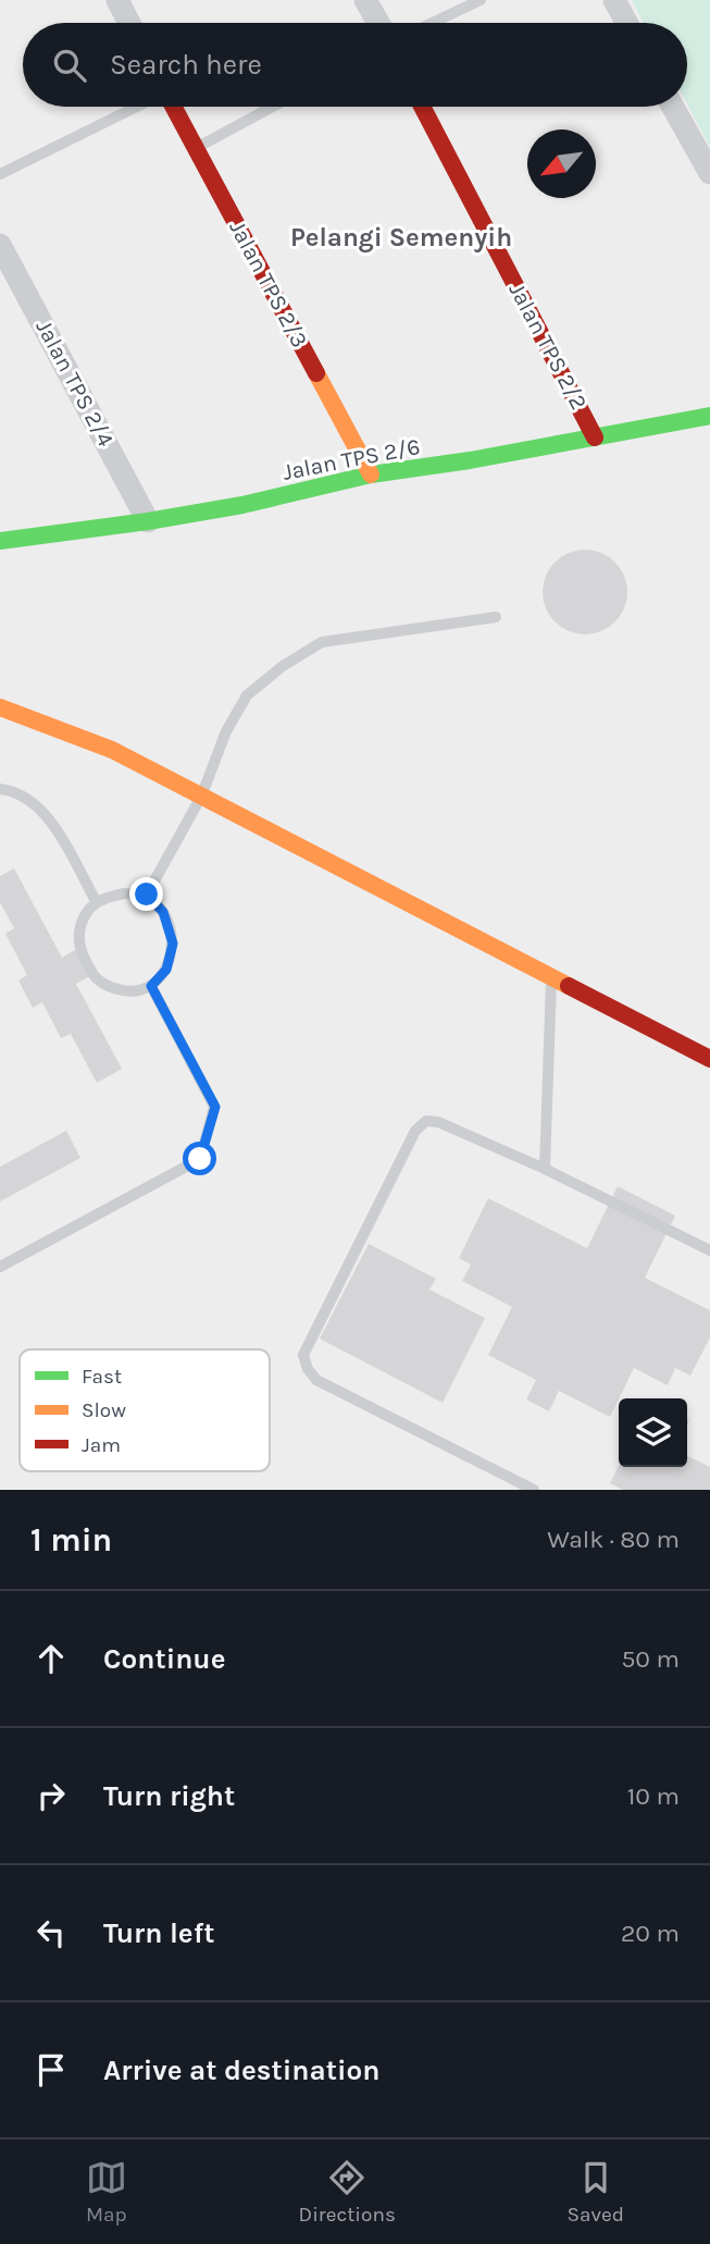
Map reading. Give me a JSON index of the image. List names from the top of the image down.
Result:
{
  "streets": {
    "street": [
      "Jalan TPS 2/3",
      "Jalan TPS 2/2",
      "Jalan TPS 2/4",
      "Jalan TPS 2/6"
    ]
  },
  "crossings": [
    ["Jalan TPS 2/3", "Jalan TPS 2/6"],
    ["Jalan TPS 2/2", "Jalan TPS 2/6"],
    ["Jalan TPS 2/4", "Jalan TPS 2/6"]
  ],
  "districts": ["Pelangi Semenyih"],
  "legend": ["Fast", "Slow", "Jam"],
  "north": "bottom left",
  "page": {
    "search": "Search here",
    "heading": ["1 min", "Walk · 80 m"],
    "list": [
      ["Continue", "50 m"],
      ["Turn right", "10 m"],
      ["Turn left", "20 m"],
      "Arrive at destination"
    ],
    "nav": ["Map", "Directions", "Saved"]
  }
}
